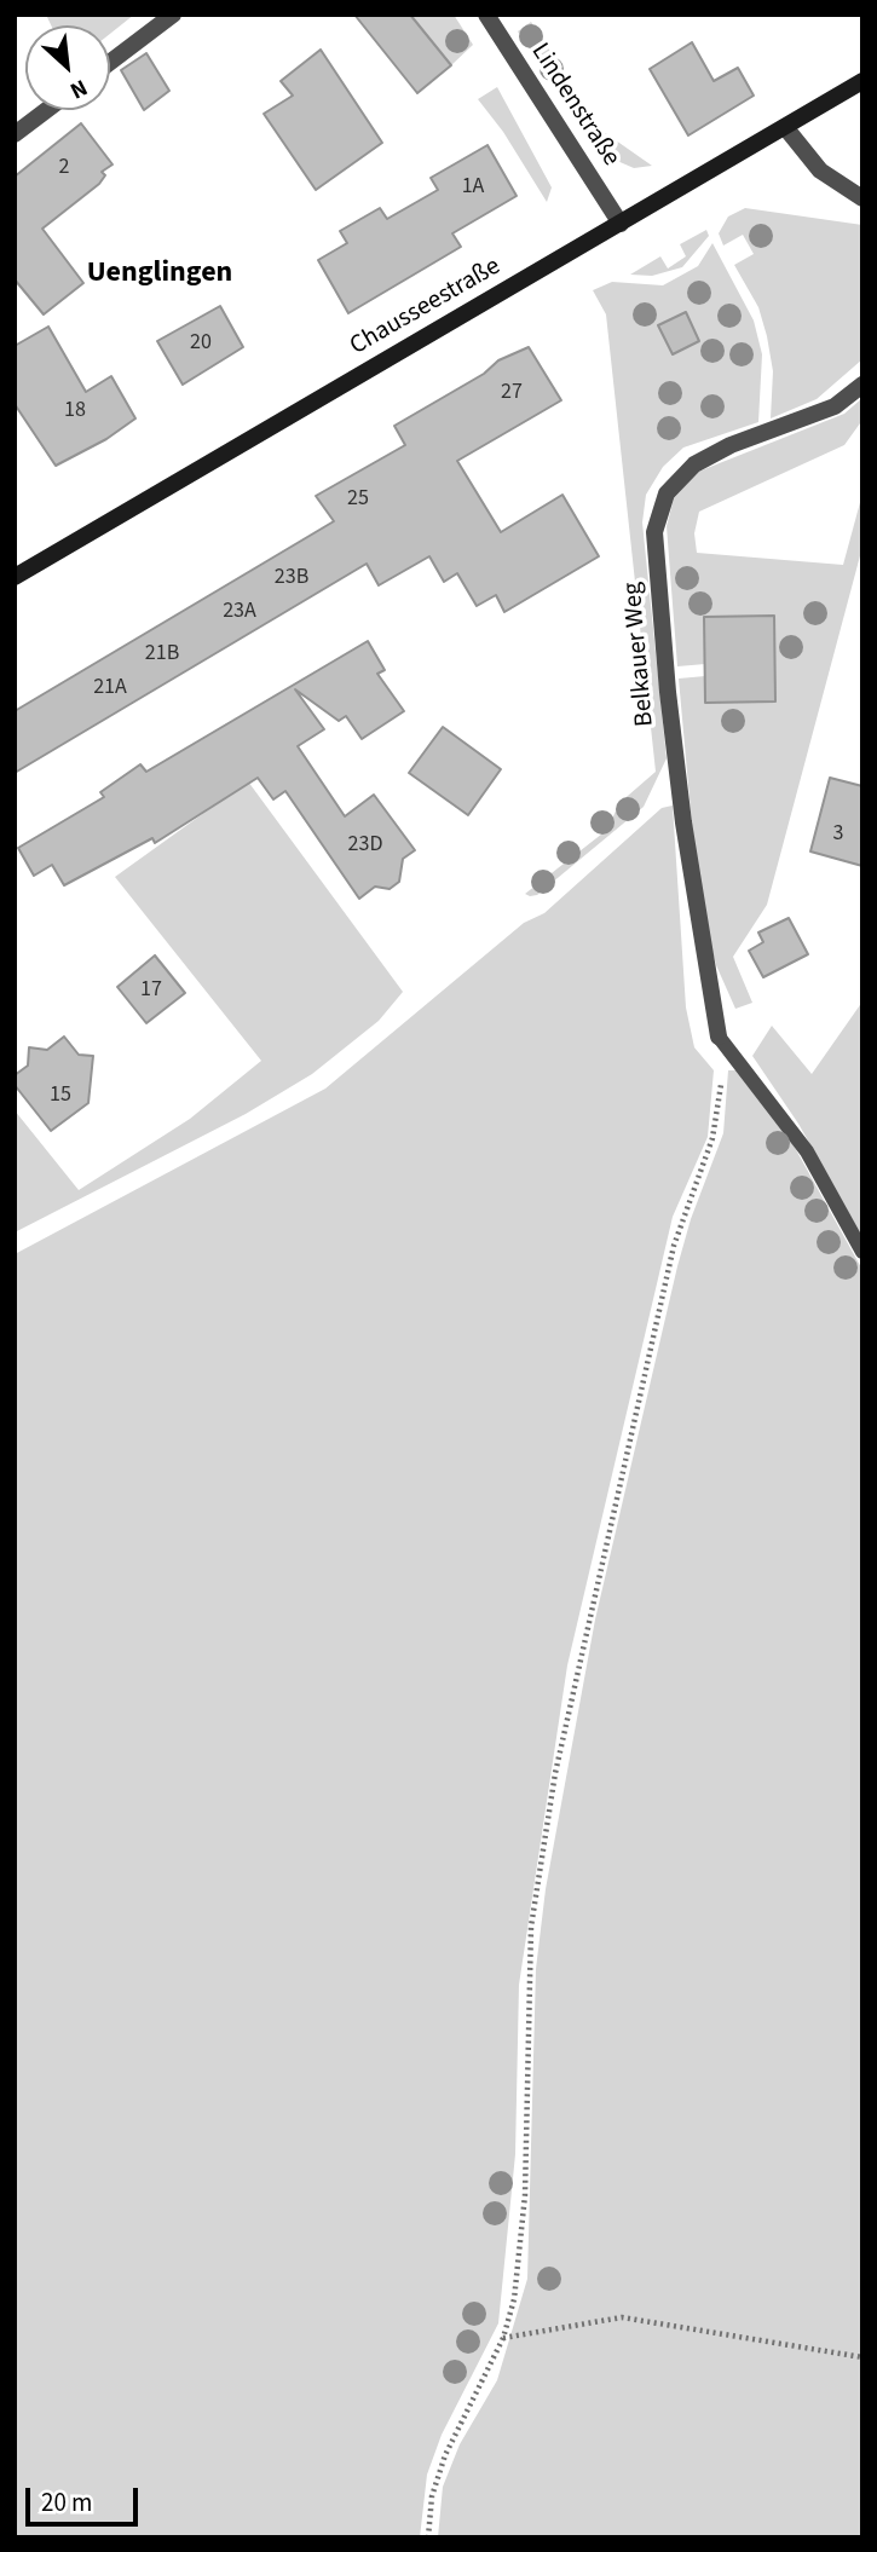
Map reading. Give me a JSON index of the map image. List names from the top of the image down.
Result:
{
  "streets": {
    "main road": ["Chausseestraße"],
    "street": ["Lindenstraße", "Belkauer Weg"]
  },
  "crossings": [
    ["Lindenstraße", "Chausseestraße"]
  ],
  "districts": ["Uenglingen"],
  "house_numbers": [
    "2",
    "1A",
    "20",
    "27",
    "18",
    "25",
    "23B",
    "23A",
    "21B",
    "21A",
    "3",
    "23D",
    "17",
    "15"
  ],
  "scale_bar": "20 m",
  "north": "bottom right"
}
